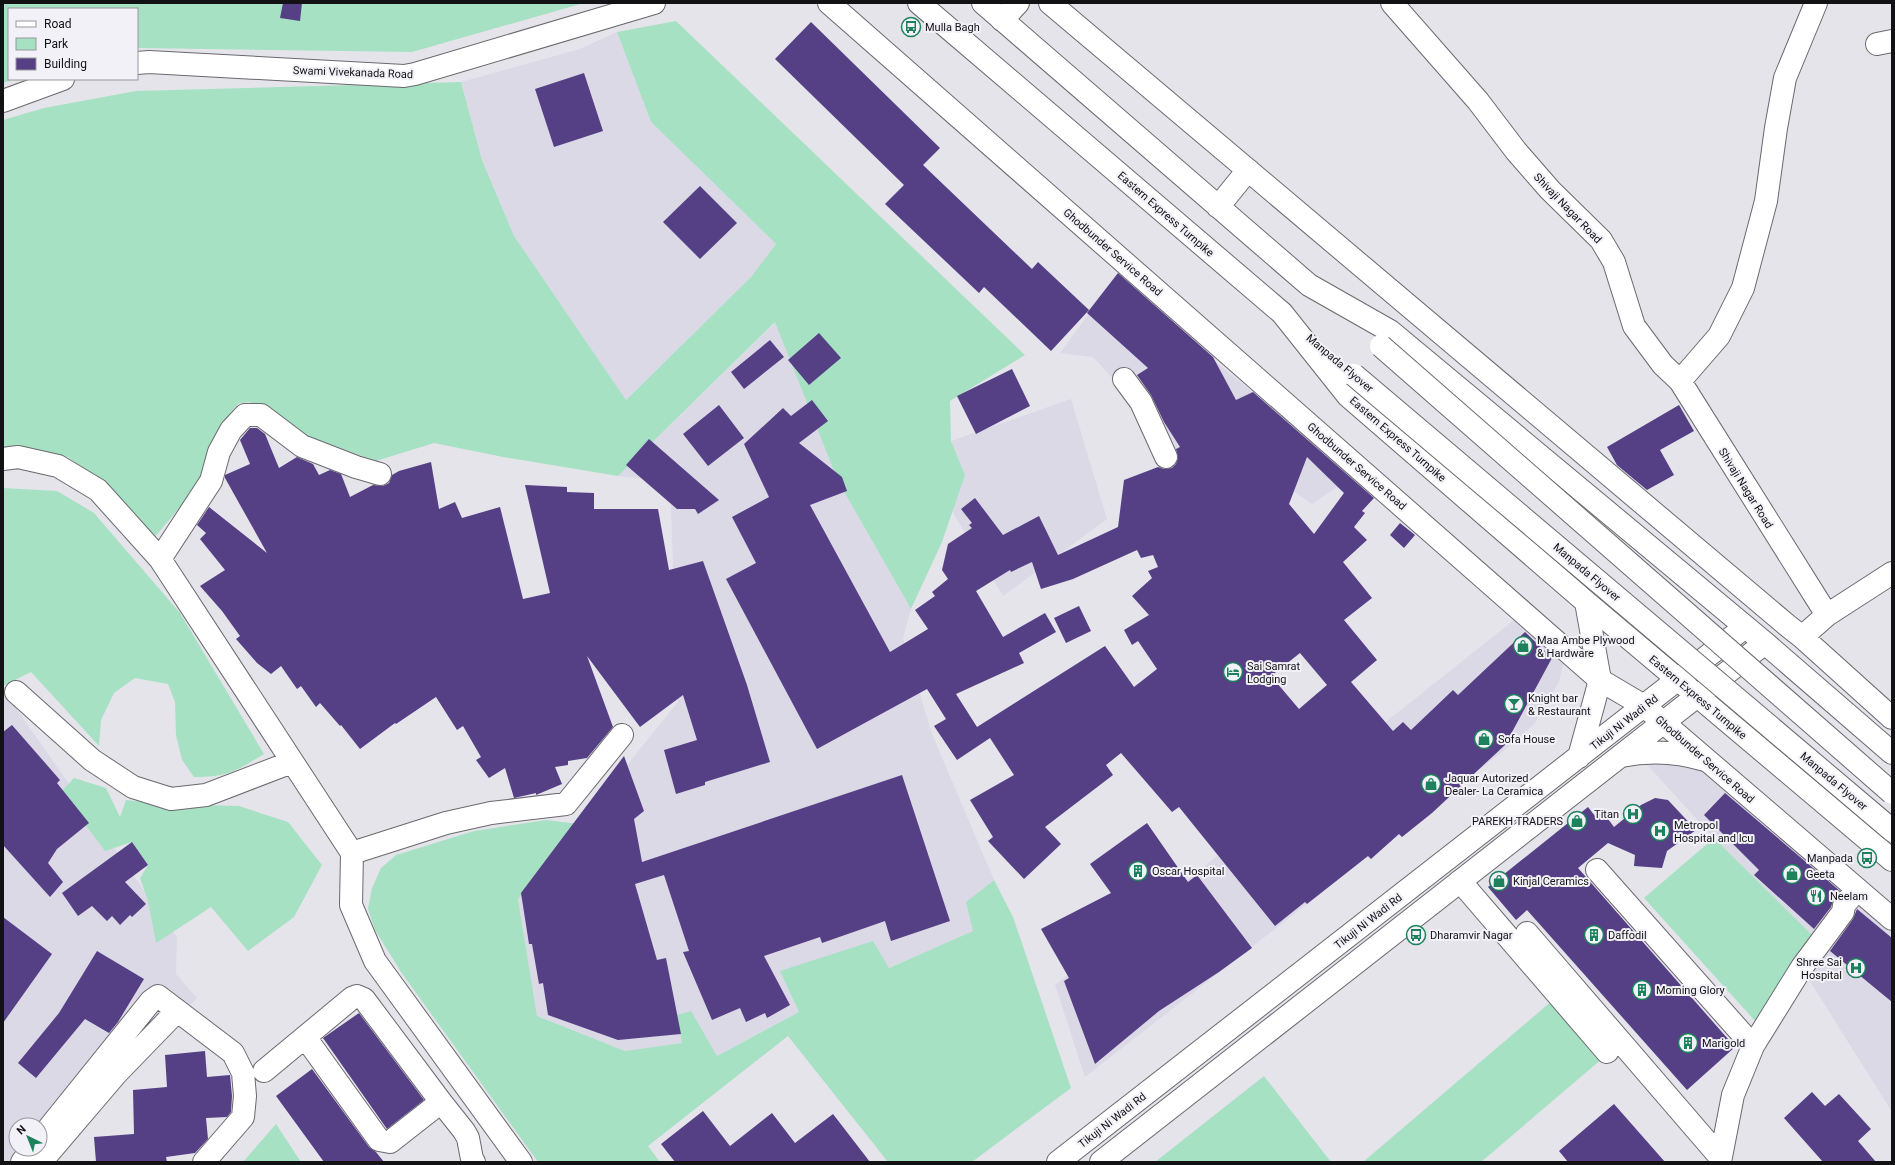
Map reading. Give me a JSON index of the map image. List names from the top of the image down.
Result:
{
  "streets": {
    "street": [
      "Swami Vivekanada Road",
      "Shivaji Nagar Road",
      "Eastern Express Turnpike",
      "Ghodbunder Service Road",
      "Manpada Flyover",
      "Tikuji Ni Wadi Rd"
    ]
  },
  "crossings": [
    ["Eastern Express Turnpike", "Manpada Flyover"],
    ["Eastern Express Turnpike", "Tikuji Ni Wadi Rd"],
    ["Ghodbunder Service Road", "Tikuji Ni Wadi Rd"]
  ],
  "places": {
    "bus stop": ["Mulla Bagh", "Manpada", "Dharamvir Nagar"],
    "shop": [
      "Maa Ambe Plywood & Hardware",
      "Sofa House",
      "Jaquar Autorized Dealer- La Ceramica",
      "PAREKH TRADERS",
      "Geeta",
      "Kinjal Ceramics"
    ],
    "hotel": ["Sai Samrat Lodging"],
    "bar": ["Knight bar & Restaurant"],
    "hospital": ["Titan", "Metropol Hospital and Icu", "Shree Sai Hospital"],
    "building": [
      "Oscar Hospital",
      "Daffodil",
      "Morning Glory",
      "Marigold"
    ],
    "restaurant": ["Neelam"]
  },
  "legend": ["Road", "Park", "Building"],
  "north": "top left"
}
